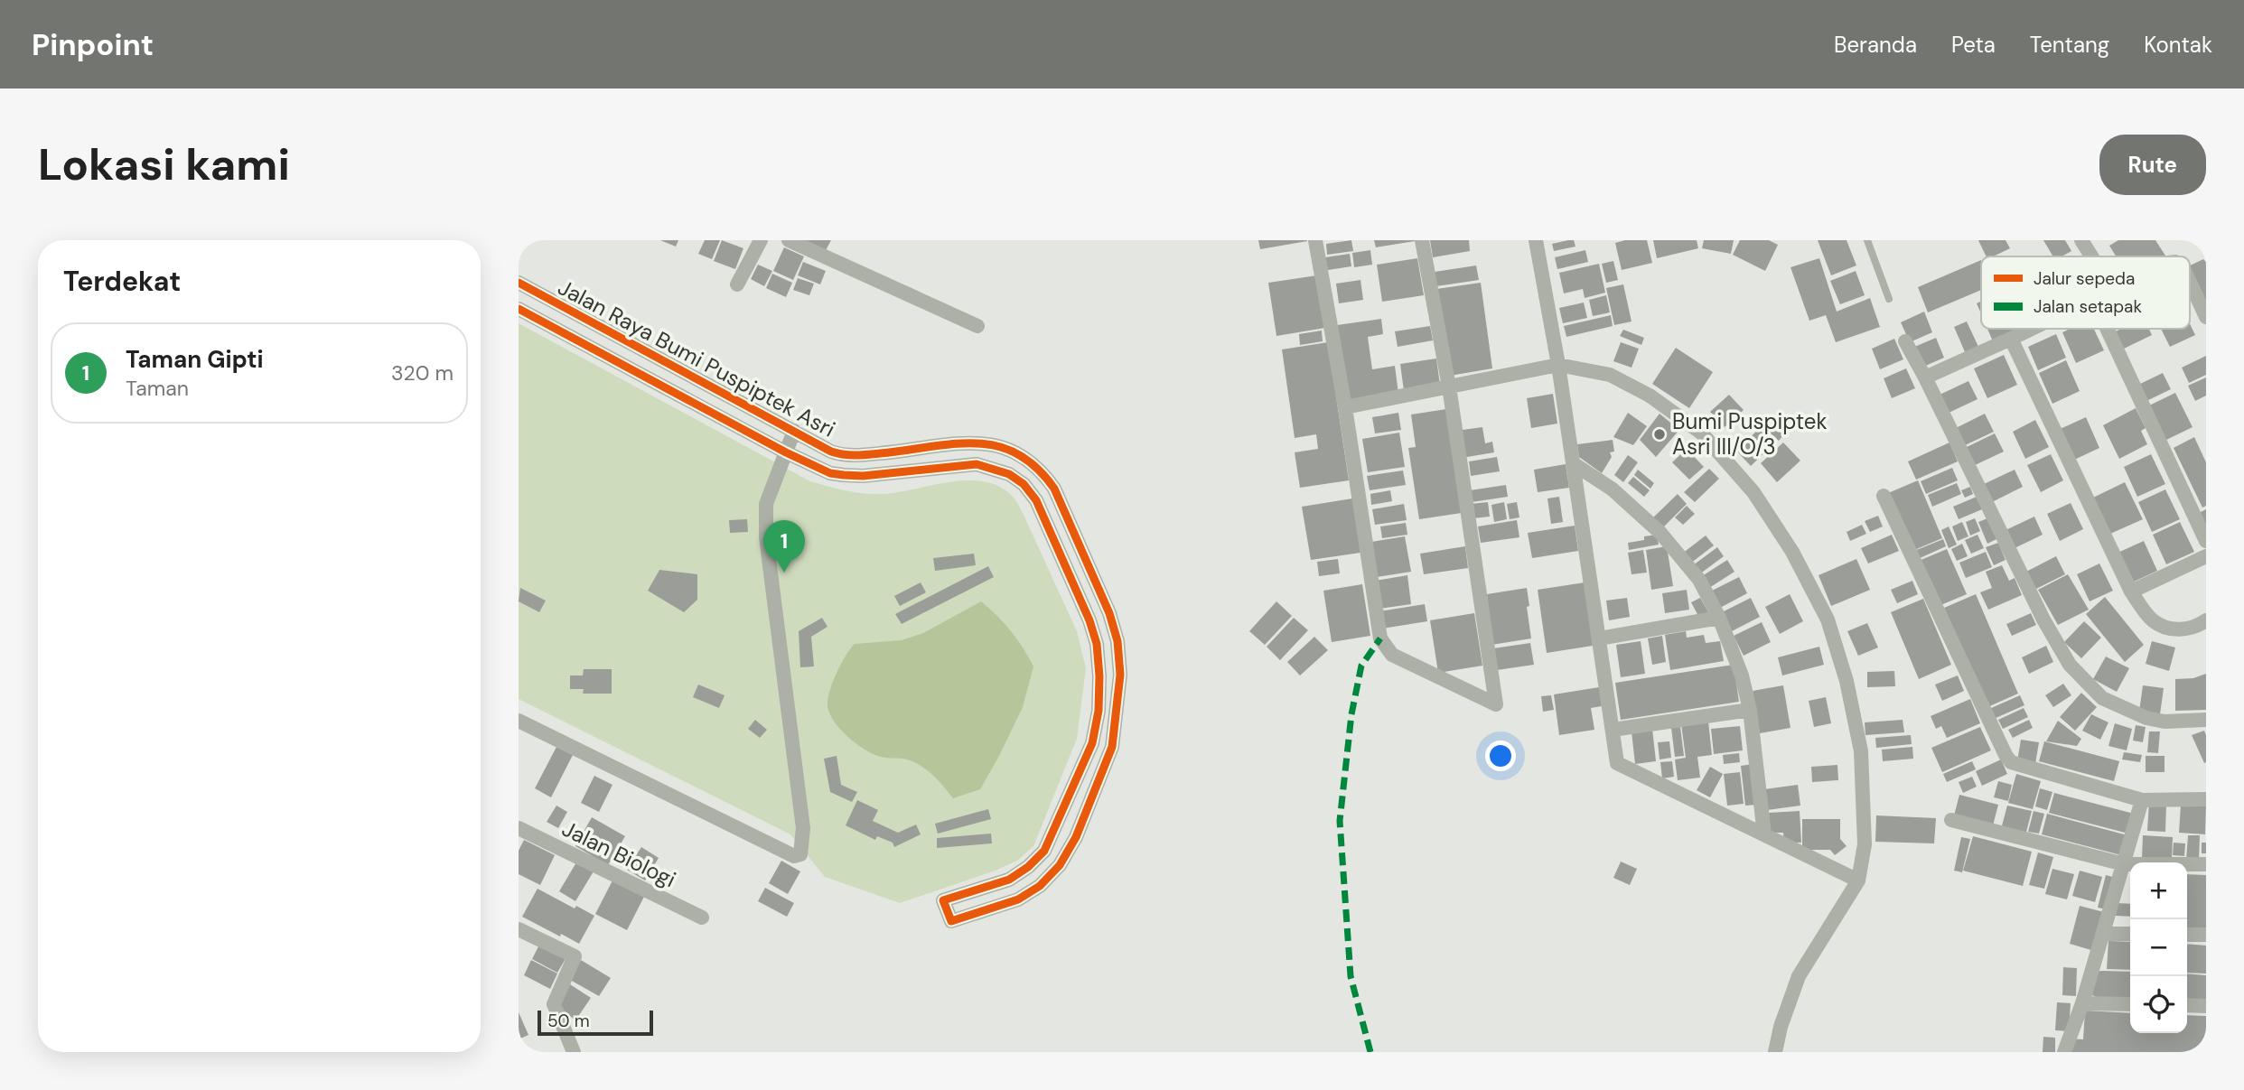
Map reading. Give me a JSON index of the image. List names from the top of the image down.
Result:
{
  "streets": {
    "street": ["Jalan Raya Bumi Puspiptek Asri", "Jalan Biologi"]
  },
  "places": ["Bumi Puspiptek Asri III/O/3"],
  "legend": ["Jalur sepeda", "Jalan setapak"],
  "scale_bar": "50 m",
  "page": {
    "header": "Pinpoint",
    "nav": [
      "Beranda",
      "Peta",
      "Tentang",
      "Kontak"
    ],
    "buttons": "Rute",
    "title": "Lokasi kami",
    "heading": "Terdekat",
    "list": [
      {
        "mark": "1",
        "name": "Taman Gipti",
        "note": "Taman",
        "value": "320 m"
      }
    ],
    "pins": "1",
    "map_buttons": ["+", "−"],
    "scale": "50 m"
  }
}
